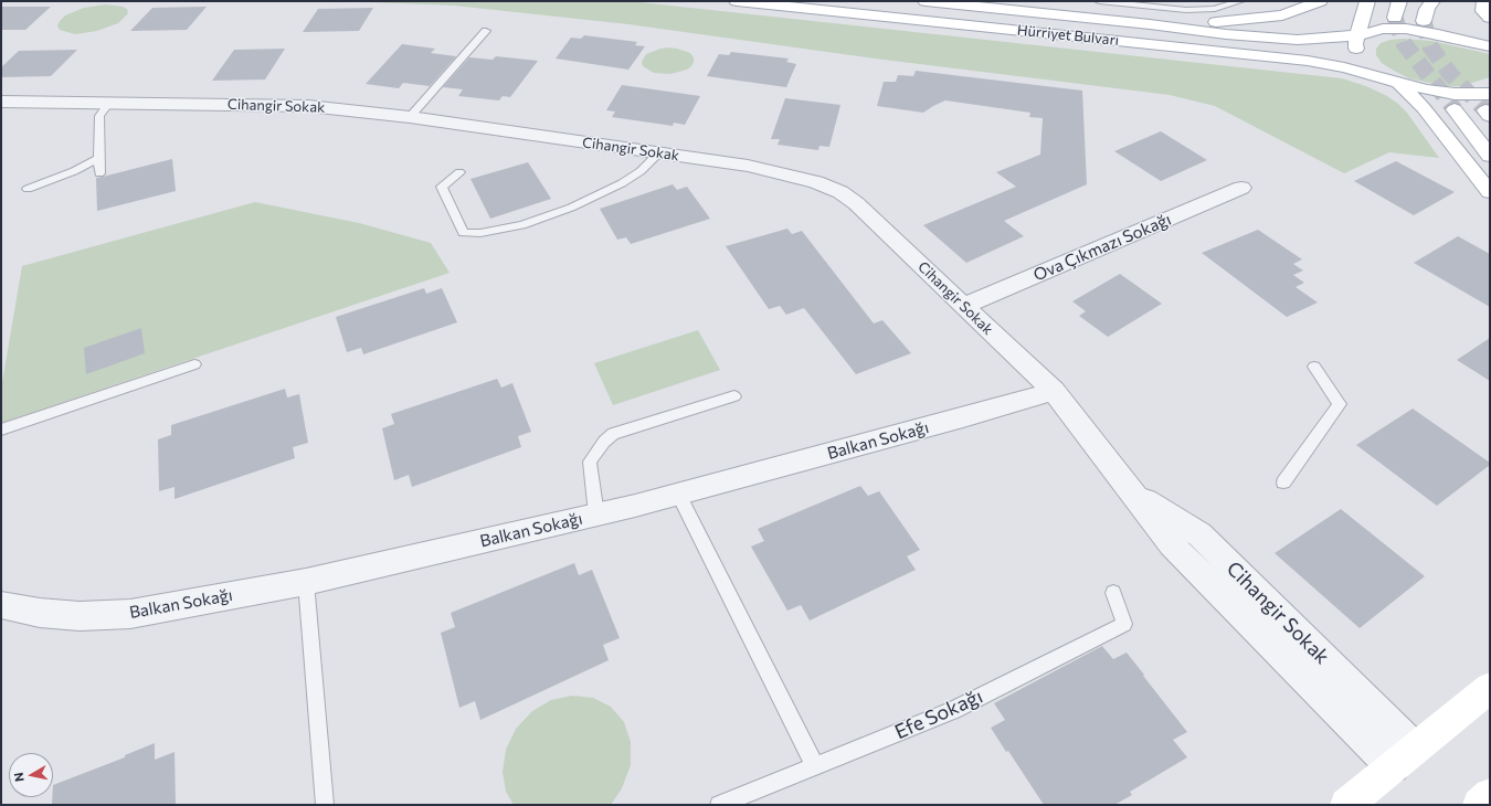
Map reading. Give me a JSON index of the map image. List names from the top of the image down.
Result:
{
  "streets": {
    "main road": ["Hürriyet Bulvarı"],
    "street": ["Cihangir Sokak", "Ova Çıkmazı Sokağı", "Balkan Sokağı"],
    "lane": ["Efe Sokağı"]
  },
  "crossings": [
    ["Cihangir Sokak", "Ova Çıkmazı Sokağı"],
    ["Cihangir Sokak", "Balkan Sokağı"]
  ],
  "north": "left"
}
